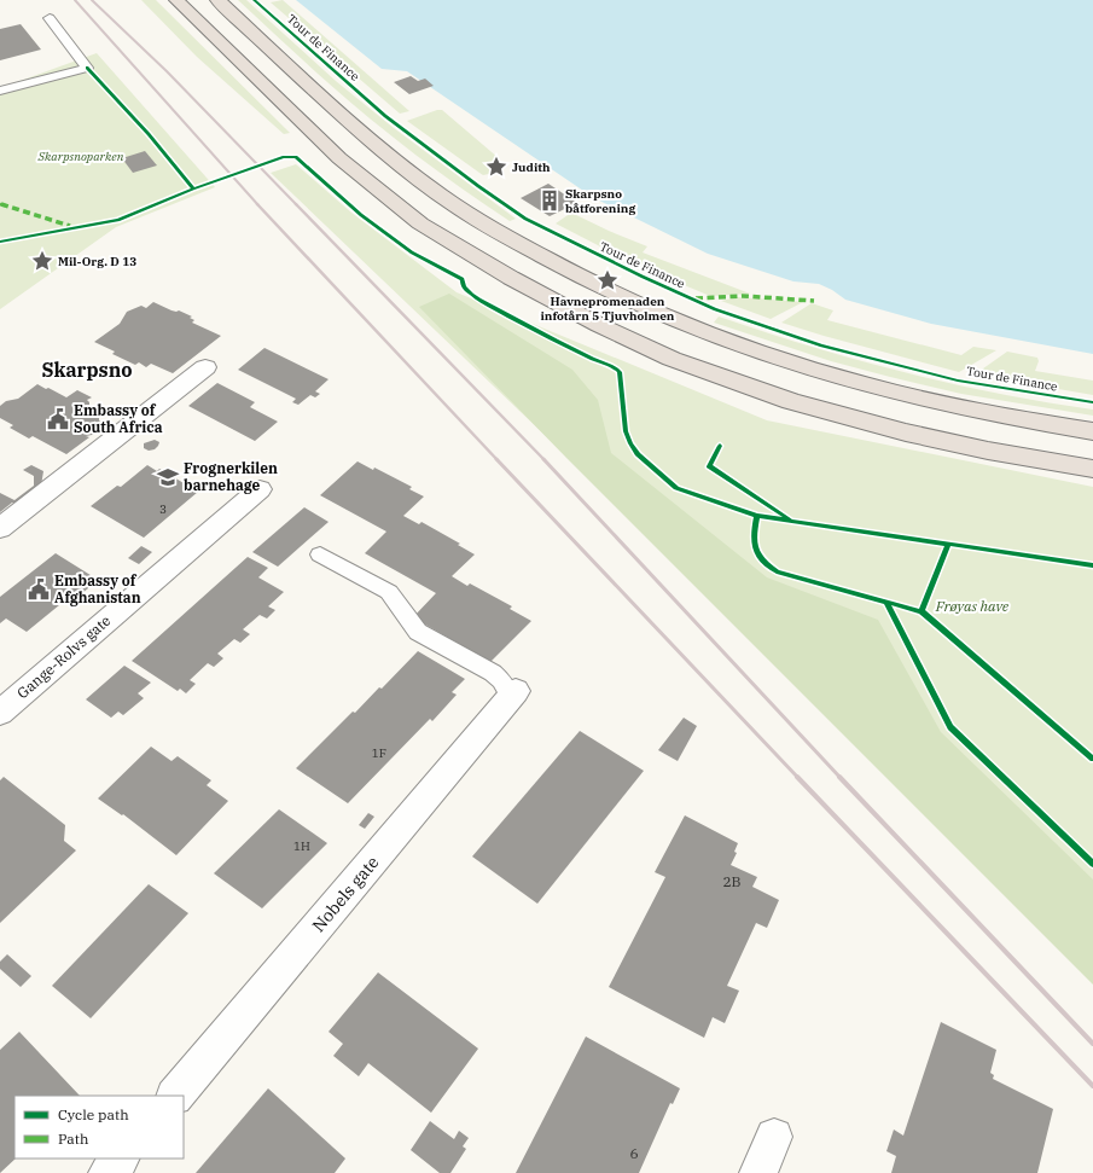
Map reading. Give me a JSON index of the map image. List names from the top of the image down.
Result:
{
  "streets": {
    "street": ["Gange-Rolvs gate", "Nobels gate"],
    "cycle path": ["Tour de Finance"]
  },
  "districts": ["Skarpsno"],
  "parks": ["Skarpsnoparken", "Frøyas have"],
  "places": {
    "place": ["Judith", "Mil-Org. D 13", "Havnepromenaden infotårn 5 Tjuvholmen"],
    "building": ["Skarpsno båtforening"],
    "public building": ["Embassy of South Africa", "Embassy of Afghanistan"],
    "school or university": ["Frognerkilen barnehage"]
  },
  "house_numbers": [
    "3",
    "1F",
    "1H",
    "2B",
    "6"
  ],
  "legend": ["Cycle path", "Path"]
}
